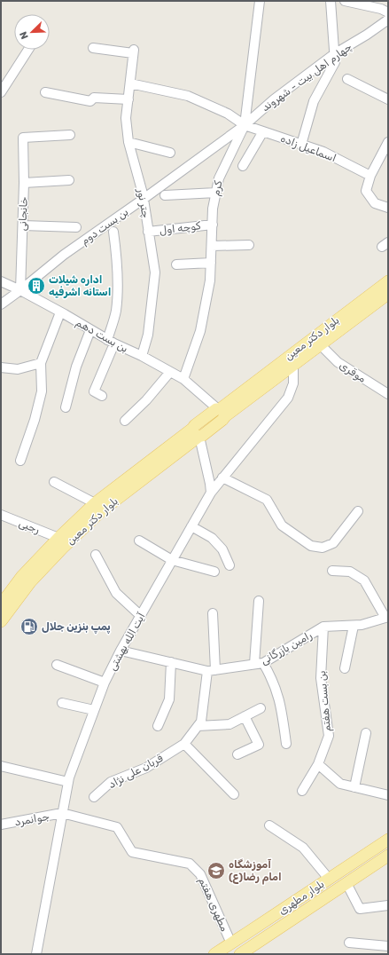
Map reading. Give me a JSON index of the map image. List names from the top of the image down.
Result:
{
  "streets": {
    "main road": ["بلوار دکتر معین", "بلوار مطهری"],
    "street": [
      "چهارم اهل بیت - شهروند",
      "اسماعیل زاده",
      "کرم",
      "چتر نور",
      "خانجانی",
      "بن بست دوم",
      "کوچه اول",
      "بن بست دهم",
      "موقری",
      "رجبی",
      "آیت الله بهشتی",
      "رامین بازرگانی",
      "بن بست هفتم",
      "قربان علی نژاد",
      "جوانمرد",
      "مطهری هفتم"
    ]
  },
  "crossings": [
    ["چهارم اهل بیت - شهروند", "اسماعیل زاده"],
    ["چهارم اهل بیت - شهروند", "کرم"],
    ["چهارم اهل بیت - شهروند", "بن بست دوم"],
    ["اسماعیل زاده", "کرم"],
    ["اسماعیل زاده", "چتر نور"],
    ["اسماعیل زاده", "بن بست دوم"],
    ["کرم", "بن بست دوم"],
    ["کرم", "کوچه اول"],
    ["کرم", "بن بست دهم"],
    ["چتر نور", "بن بست دوم"],
    ["چتر نور", "کوچه اول"],
    ["چتر نور", "بن بست دهم"],
    ["خانجانی", "بن بست دوم"],
    ["خانجانی", "بن بست دهم"],
    ["بن بست دوم", "بن بست دهم"],
    ["بن بست دهم", "بلوار دکتر معین"],
    ["بلوار دکتر معین", "موقری"],
    ["بلوار دکتر معین", "رجبی"],
    ["بلوار دکتر معین", "آیت الله بهشتی"],
    ["آیت الله بهشتی", "رامین بازرگانی"],
    ["آیت الله بهشتی", "جوانمرد"],
    ["آیت الله بهشتی", "مطهری هفتم"],
    ["رامین بازرگانی", "بن بست هفتم"],
    ["رامین بازرگانی", "قربان علی نژاد"],
    ["جوانمرد", "مطهری هفتم"],
    ["بلوار مطهری", "مطهری هفتم"]
  ],
  "places": {
    "building": ["اداره شیلات استانه اشرفیه"],
    "fuel station": ["پمپ بنزین جلال"],
    "school or university": ["آموزشگاه امام رضا(ع)"]
  },
  "north": "bottom left"
}
